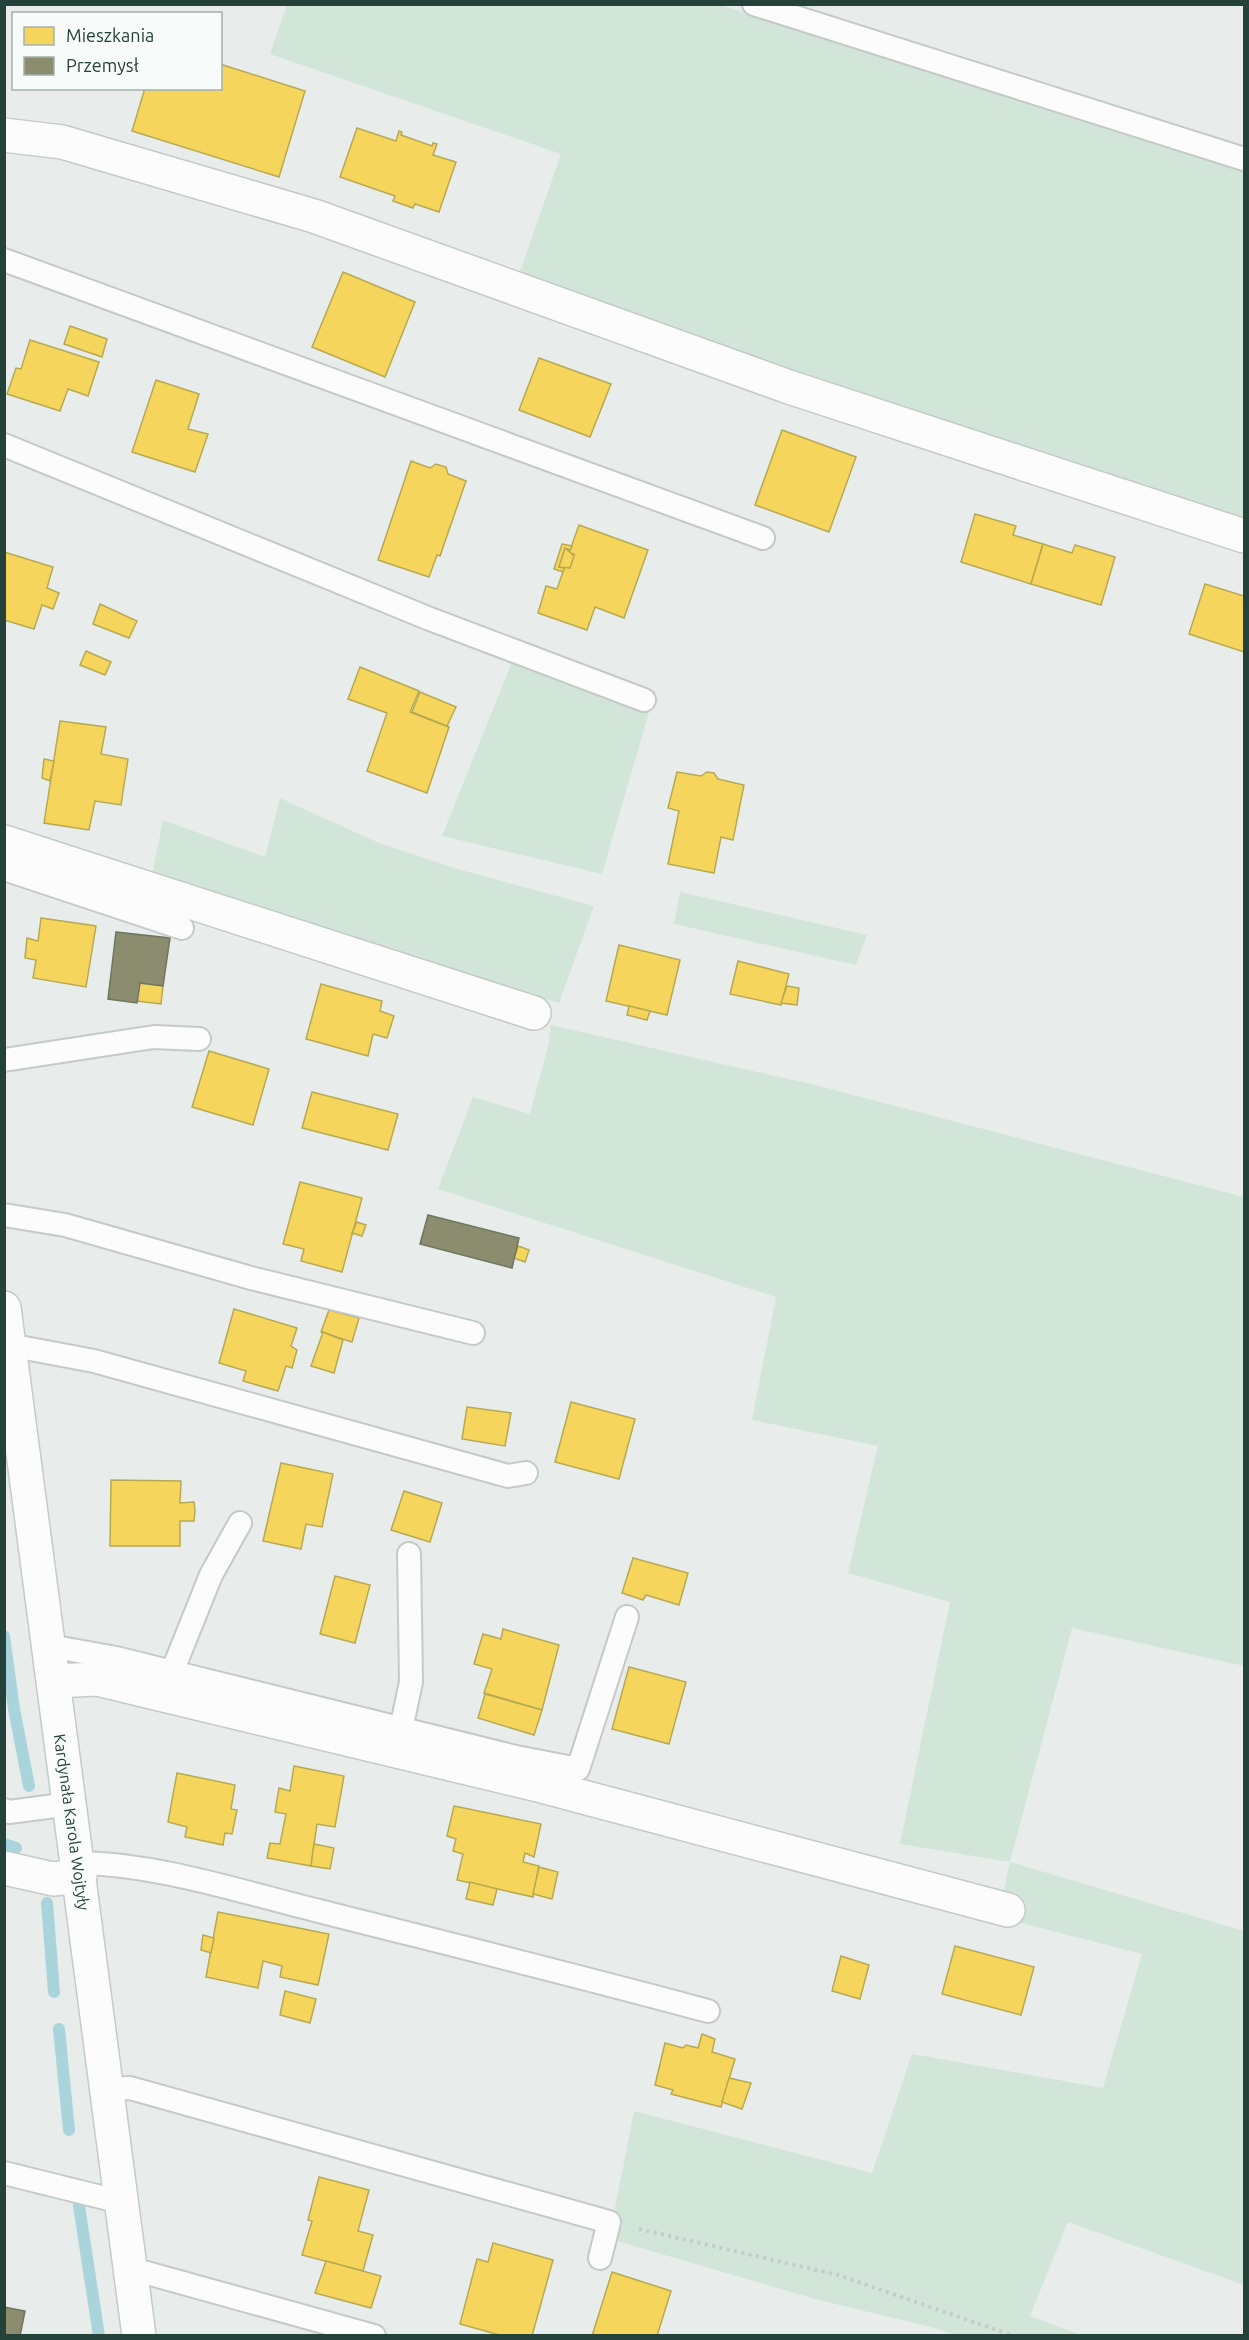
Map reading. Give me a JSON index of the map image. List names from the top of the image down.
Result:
{
  "streets": {
    "street": ["Kardynała Karola Wojtyły"]
  },
  "legend": ["Mieszkania", "Przemysł"]
}
